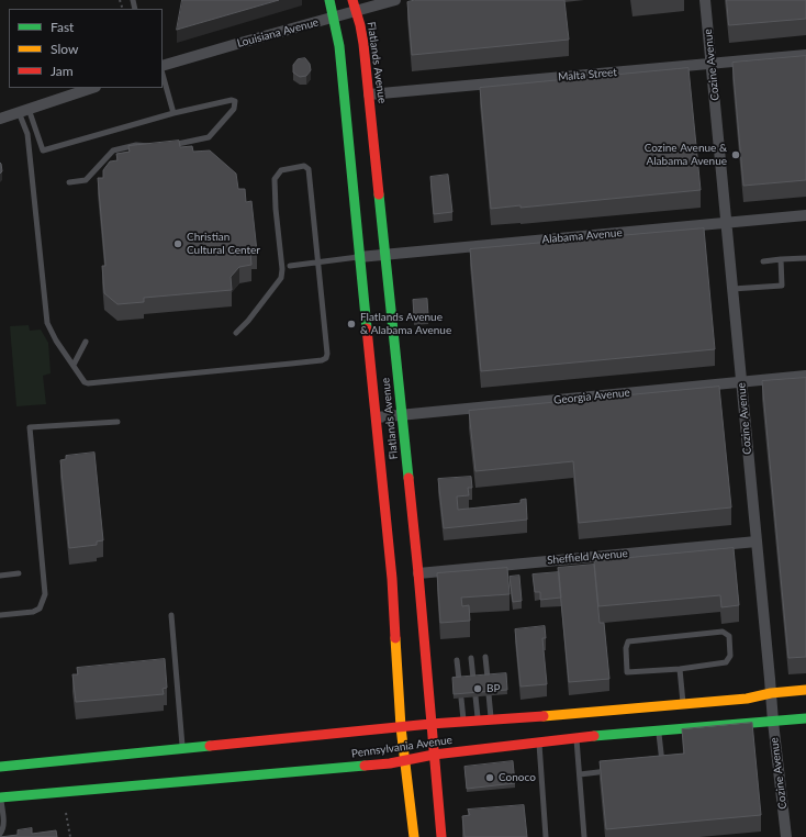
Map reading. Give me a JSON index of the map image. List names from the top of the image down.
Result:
{
  "streets": {
    "main road": ["Flatlands Avenue", "Pennsylvania Avenue"],
    "street": [
      "Louisiana Avenue",
      "Cozine Avenue",
      "Malta Street",
      "Alabama Avenue",
      "Georgia Avenue",
      "Sheffield Avenue"
    ]
  },
  "crossings": [
    ["Louisiana Avenue", "Flatlands Avenue"],
    ["Flatlands Avenue", "Malta Street"],
    ["Flatlands Avenue", "Alabama Avenue"],
    ["Flatlands Avenue", "Georgia Avenue"],
    ["Flatlands Avenue", "Sheffield Avenue"],
    ["Flatlands Avenue", "Pennsylvania Avenue"],
    ["Cozine Avenue", "Malta Street"],
    ["Cozine Avenue", "Alabama Avenue"],
    ["Cozine Avenue", "Georgia Avenue"],
    ["Cozine Avenue", "Sheffield Avenue"],
    ["Cozine Avenue", "Pennsylvania Avenue"]
  ],
  "places": [
    "Cozine Avenue & Alabama Avenue",
    "Christian Cultural Center",
    "Flatlands Avenue & Alabama Avenue",
    "BP",
    "Conoco"
  ],
  "legend": ["Fast", "Slow", "Jam"]
}
